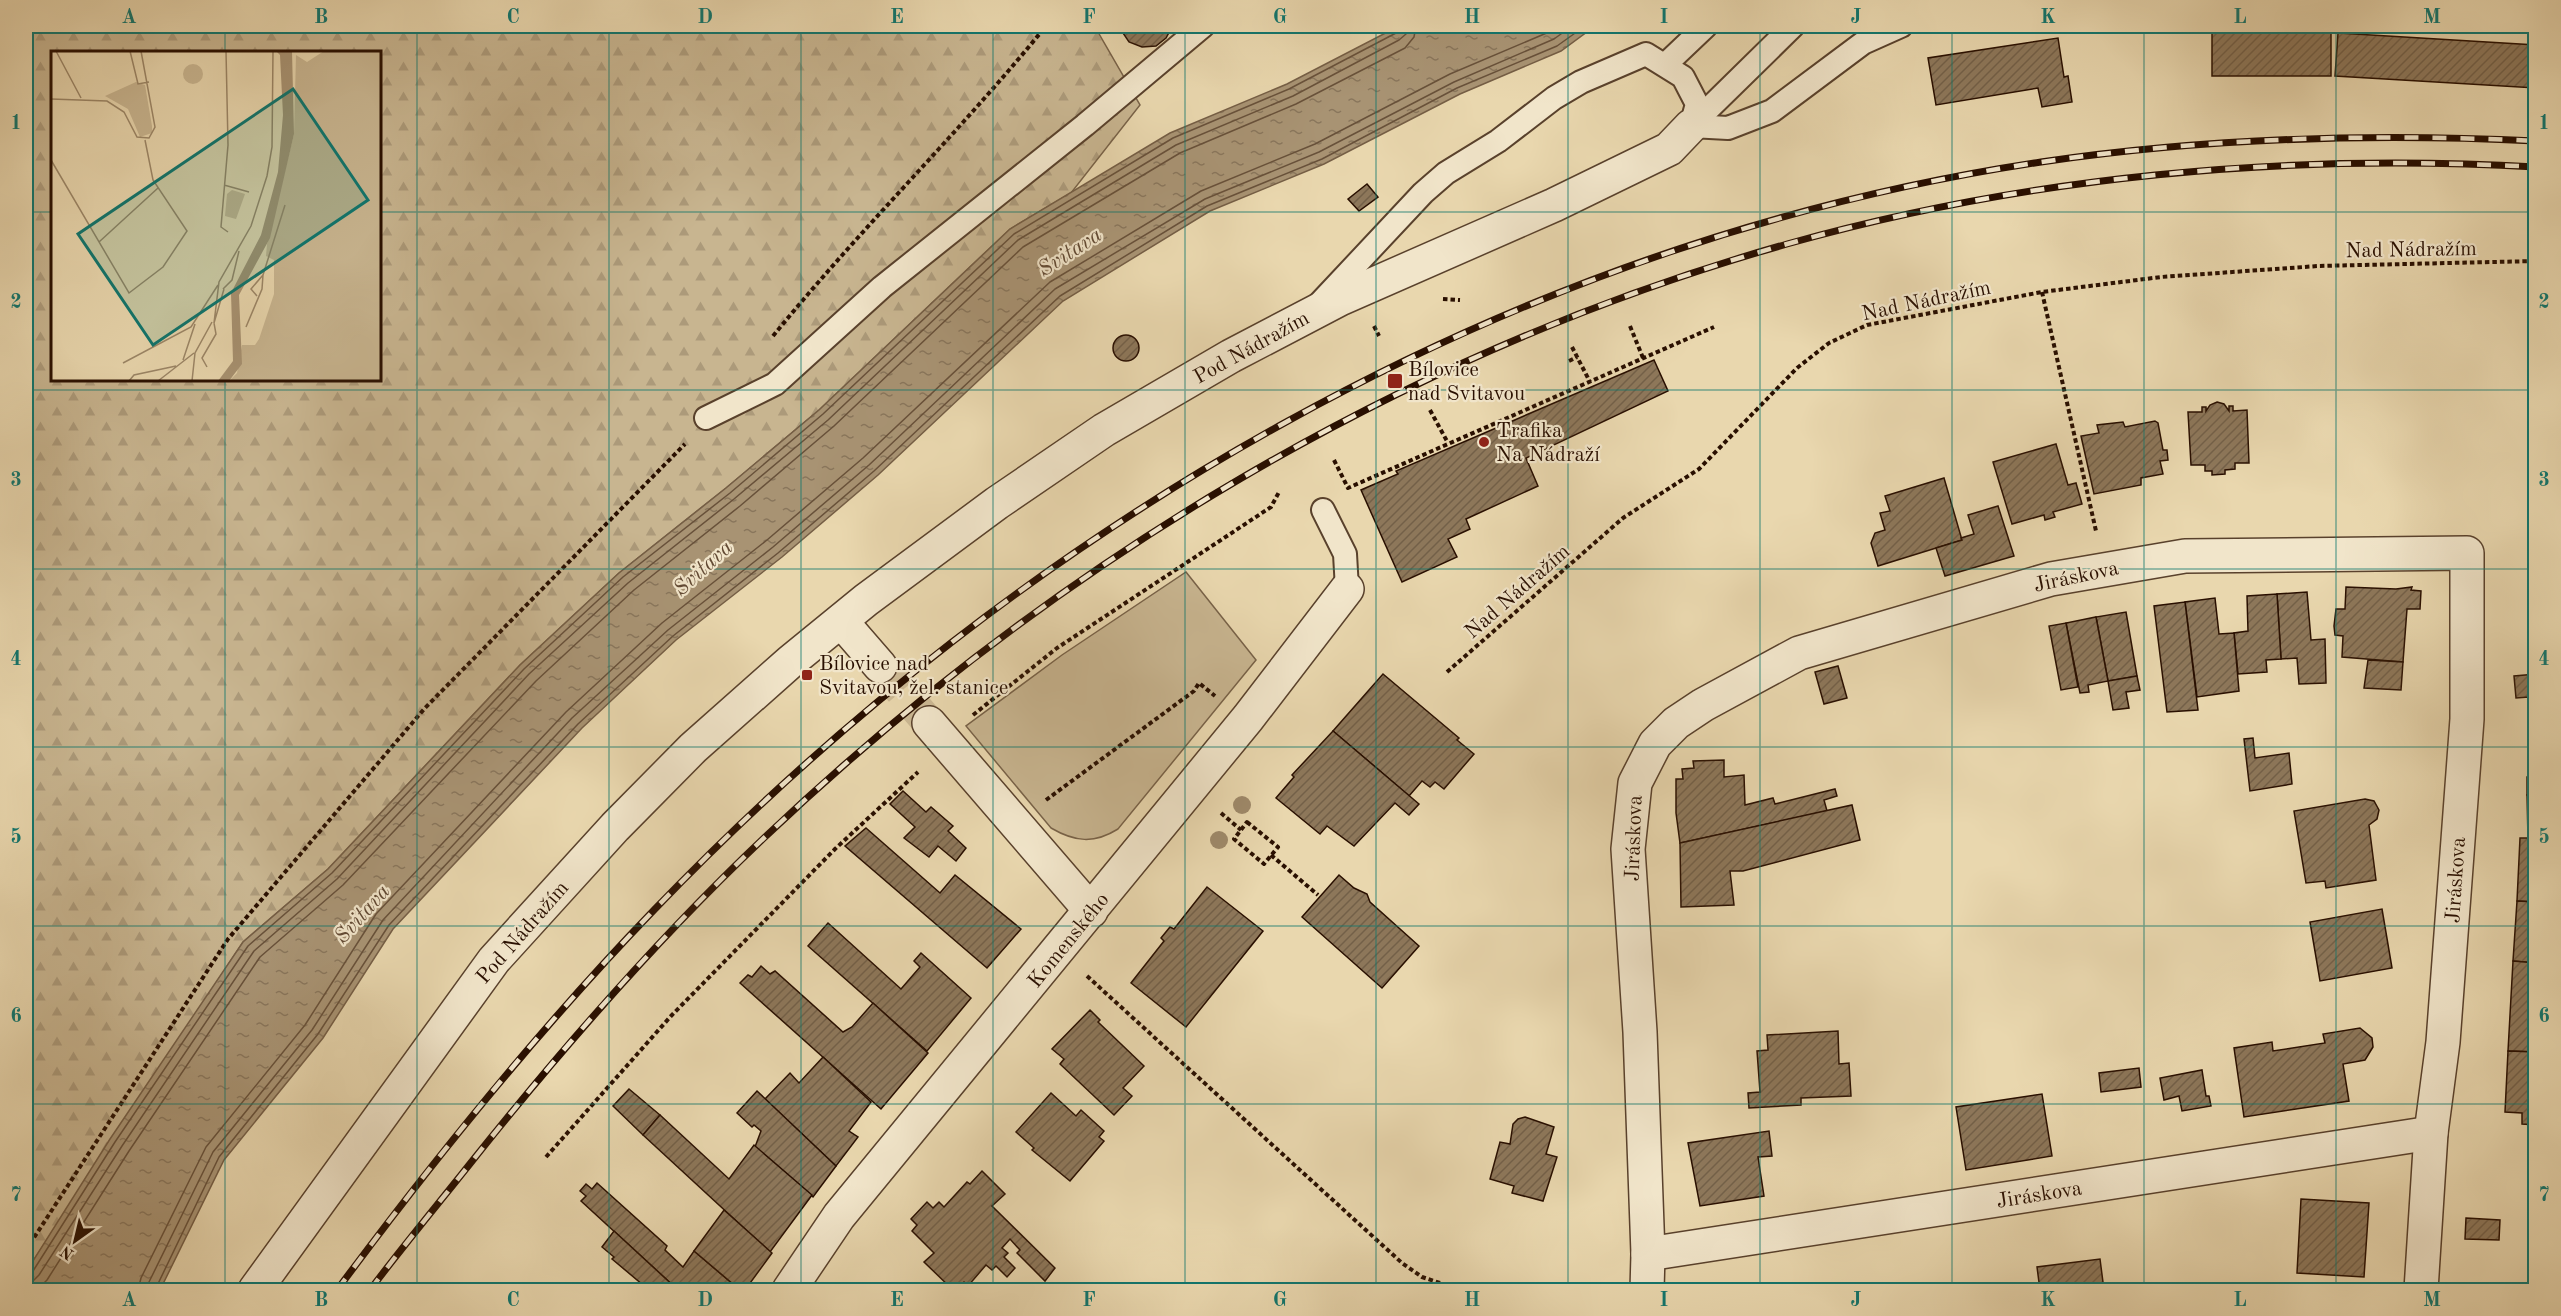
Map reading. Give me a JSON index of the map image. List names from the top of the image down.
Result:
{
  "streets": {
    "street": ["Pod Nádražím", "Jiráskova", "Komenského"],
    "path": ["Nad Nádražím"]
  },
  "water": ["Svitava"],
  "places": {
    "transit": ["Bílovice nad Svitavou", "Bílovice nad Svitavou, žel. stanice"],
    "other": ["Trafika Na Nádraží"]
  },
  "north": "bottom left",
  "grid": {
    "columns": [
      "A",
      "B",
      "C",
      "D",
      "E",
      "F",
      "G",
      "H",
      "I",
      "J",
      "K",
      "L",
      "M"
    ],
    "rows": [
      "1",
      "2",
      "3",
      "4",
      "5",
      "6",
      "7"
    ]
  }
}
